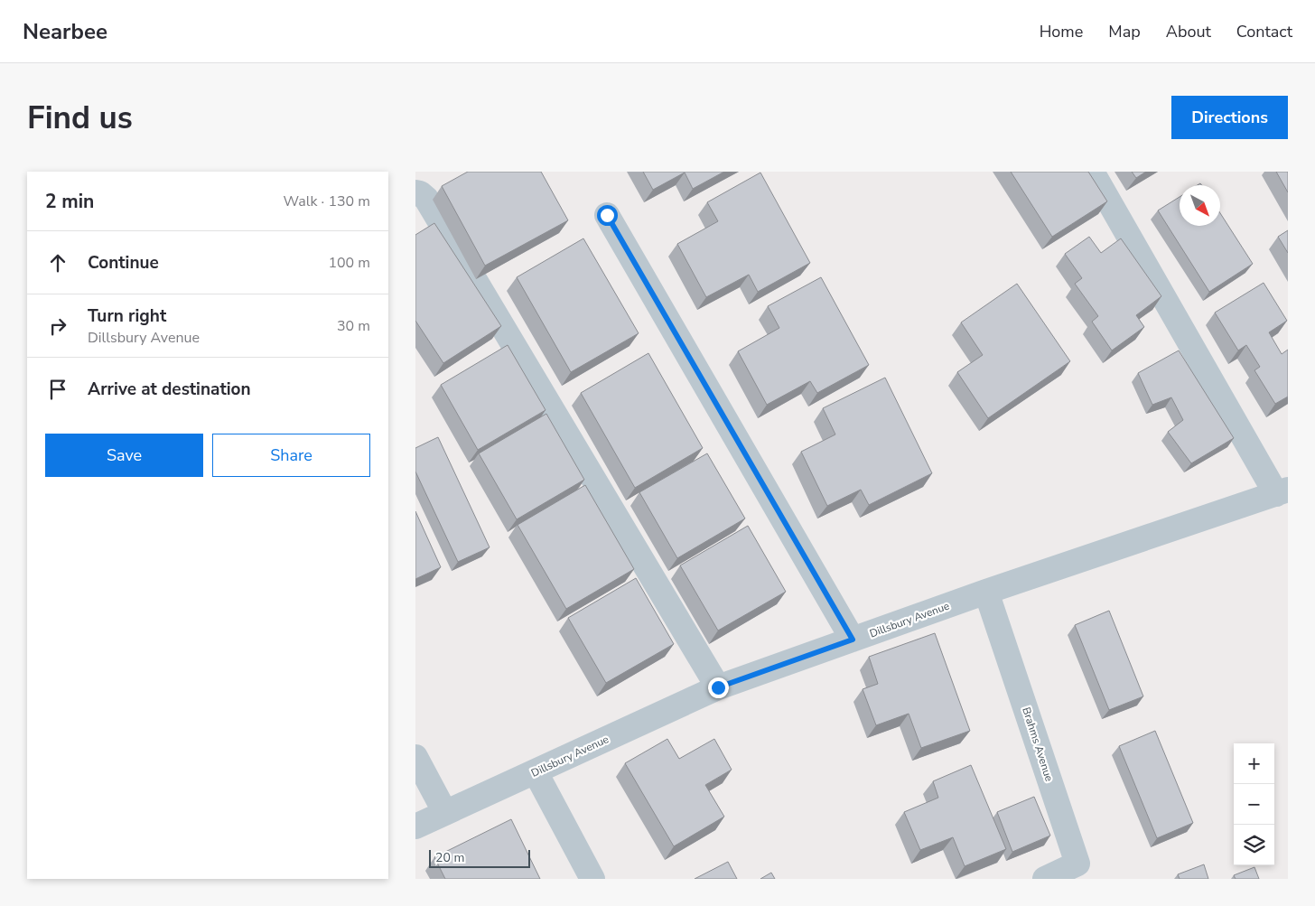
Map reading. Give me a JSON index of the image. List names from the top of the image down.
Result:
{
  "streets": {
    "street": ["Dillsbury Avenue", "Brahms Avenue"]
  },
  "crossings": [
    ["Dillsbury Avenue", "Brahms Avenue"]
  ],
  "scale_bar": "20 m",
  "north": "bottom right",
  "page": {
    "header": "Nearbee",
    "nav": [
      "Home",
      "Map",
      "About",
      "Contact"
    ],
    "buttons": [
      "Directions",
      ["Save", "Share"]
    ],
    "title": "Find us",
    "heading": ["2 min", "Walk · 130 m"],
    "list": [
      ["Continue", "100 m"],
      ["Turn right", "Dillsbury Avenue", "30 m"],
      "Arrive at destination"
    ],
    "map_buttons": ["+", "−"],
    "scale": "20 m"
  }
}
